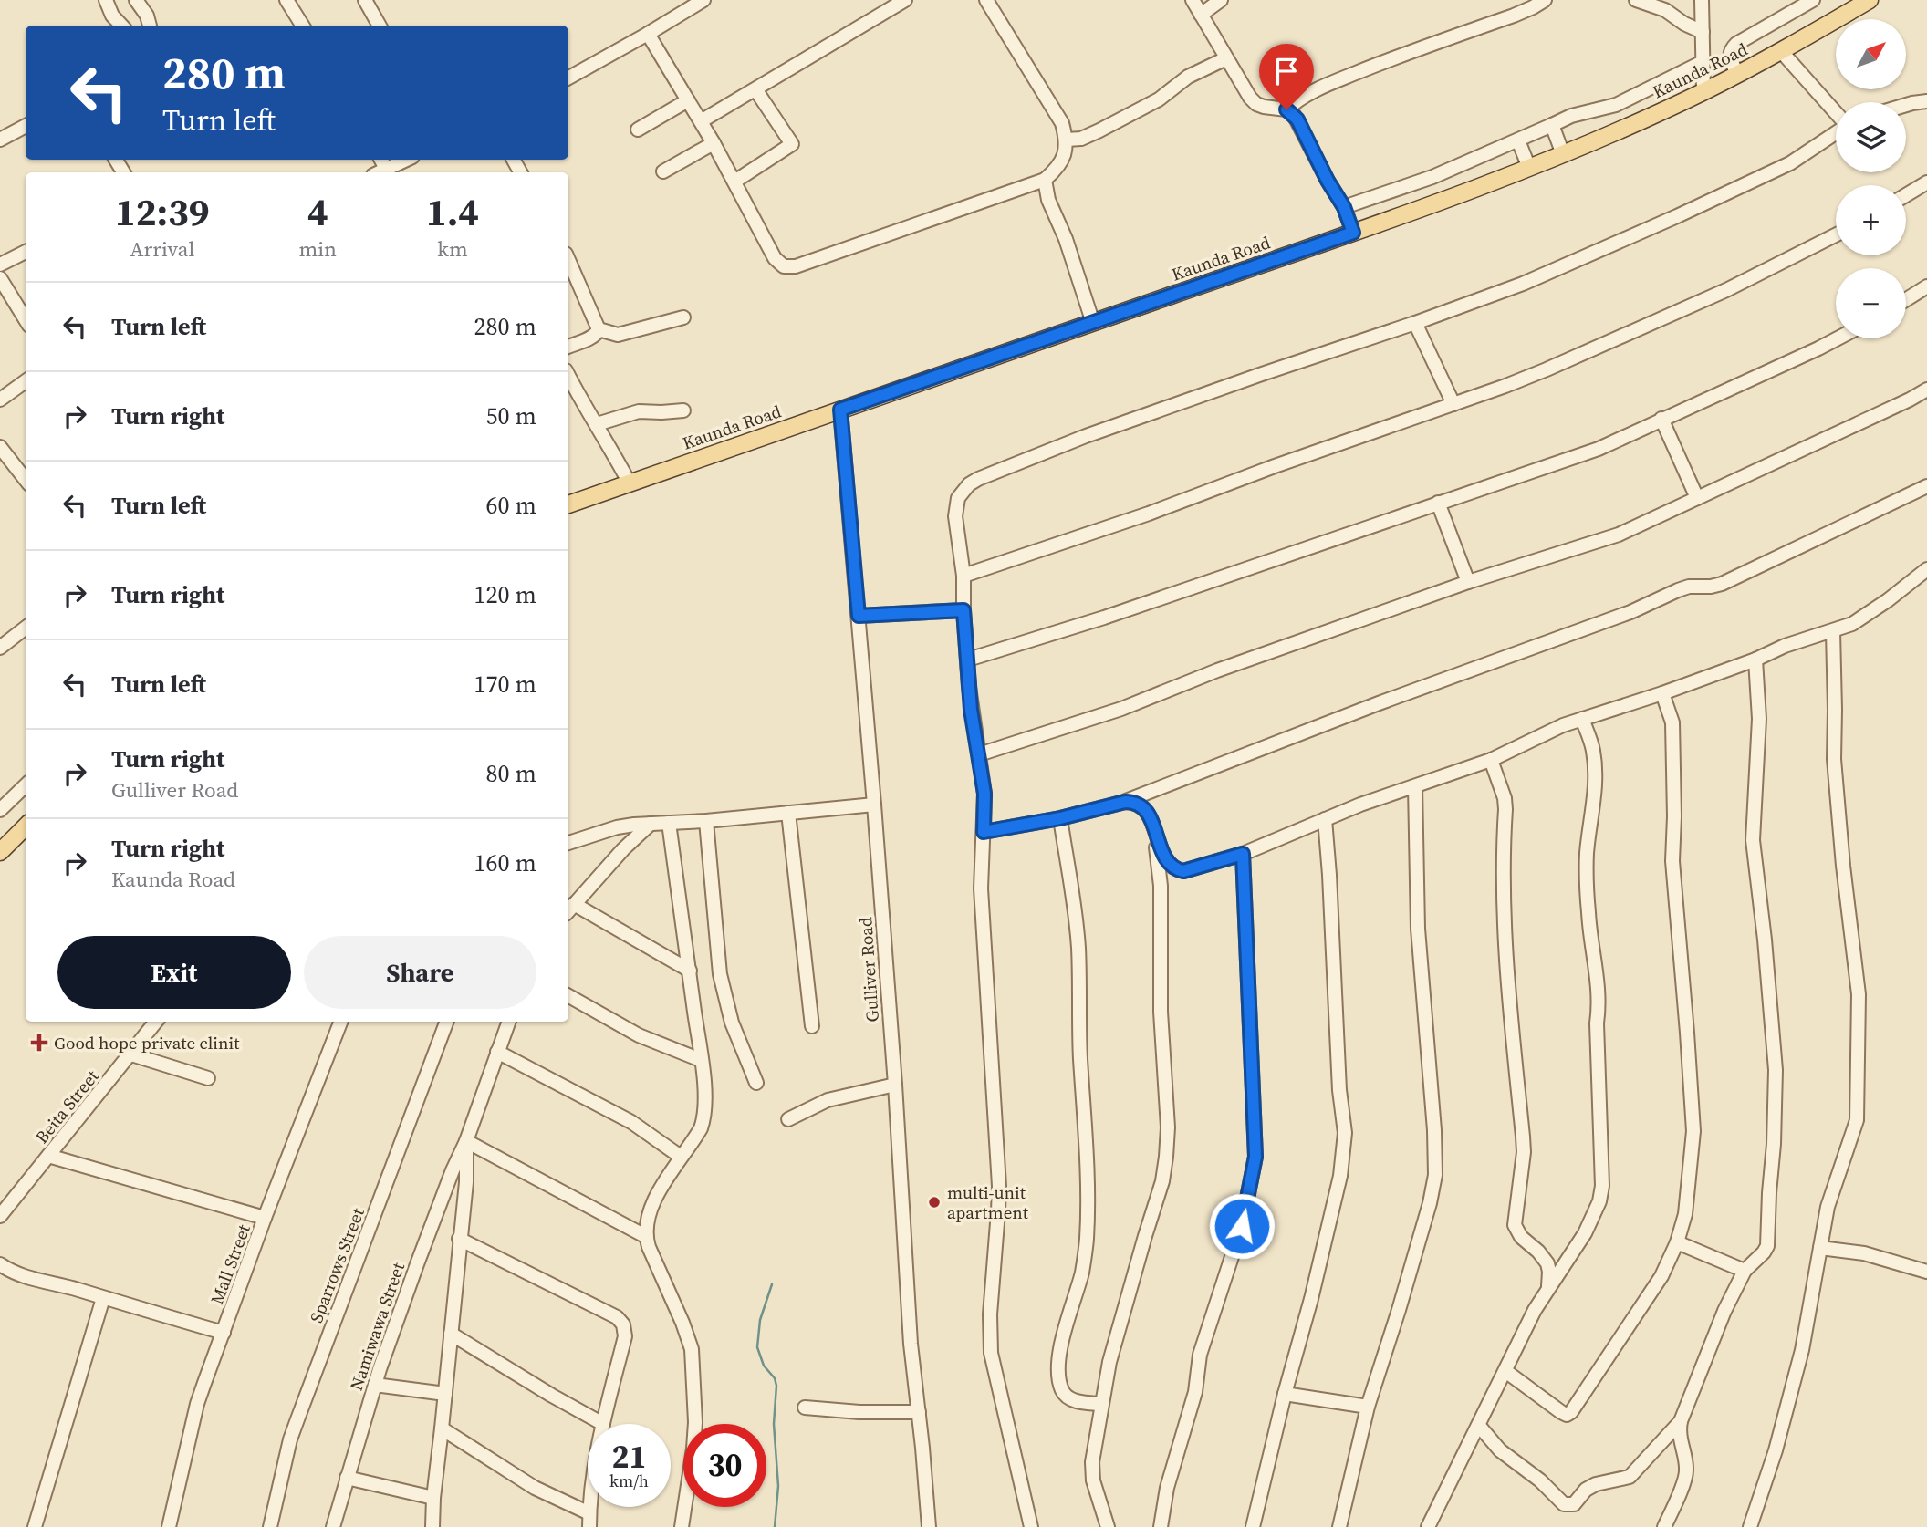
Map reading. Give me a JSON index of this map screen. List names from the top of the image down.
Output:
{
  "streets": {
    "main road": ["Kaunda Road"],
    "street": [
      "Gulliver Road",
      "Beita Street",
      "Mall Street",
      "Sparrows Street",
      "Namiwawa Street"
    ]
  },
  "crossings": [
    ["Kaunda Road", "Gulliver Road"]
  ],
  "places": {
    "health": ["Good hope private clinit"],
    "other": ["multi-unit apartment"]
  },
  "north": "top right",
  "page": {
    "map_buttons": ["+", "−"],
    "turn": ["280 m", "Turn left"],
    "eta": [
      "12:39",
      "Arrival",
      "4",
      "min",
      "1.4",
      "km"
    ],
    "list": [
      {
        "name": "Turn left",
        "value": "280 m"
      },
      {
        "name": "Turn right",
        "value": "50 m"
      },
      {
        "name": "Turn left",
        "value": "60 m"
      },
      {
        "name": "Turn right",
        "value": "120 m"
      },
      {
        "name": "Turn left",
        "value": "170 m"
      },
      {
        "name": "Turn right",
        "note": "Gulliver Road",
        "value": "80 m"
      },
      {
        "name": "Turn right",
        "note": "Kaunda Road",
        "value": "160 m"
      }
    ],
    "buttons": ["Exit", "Share"],
    "speed": "21 km/h",
    "limit": "30"
  }
}
